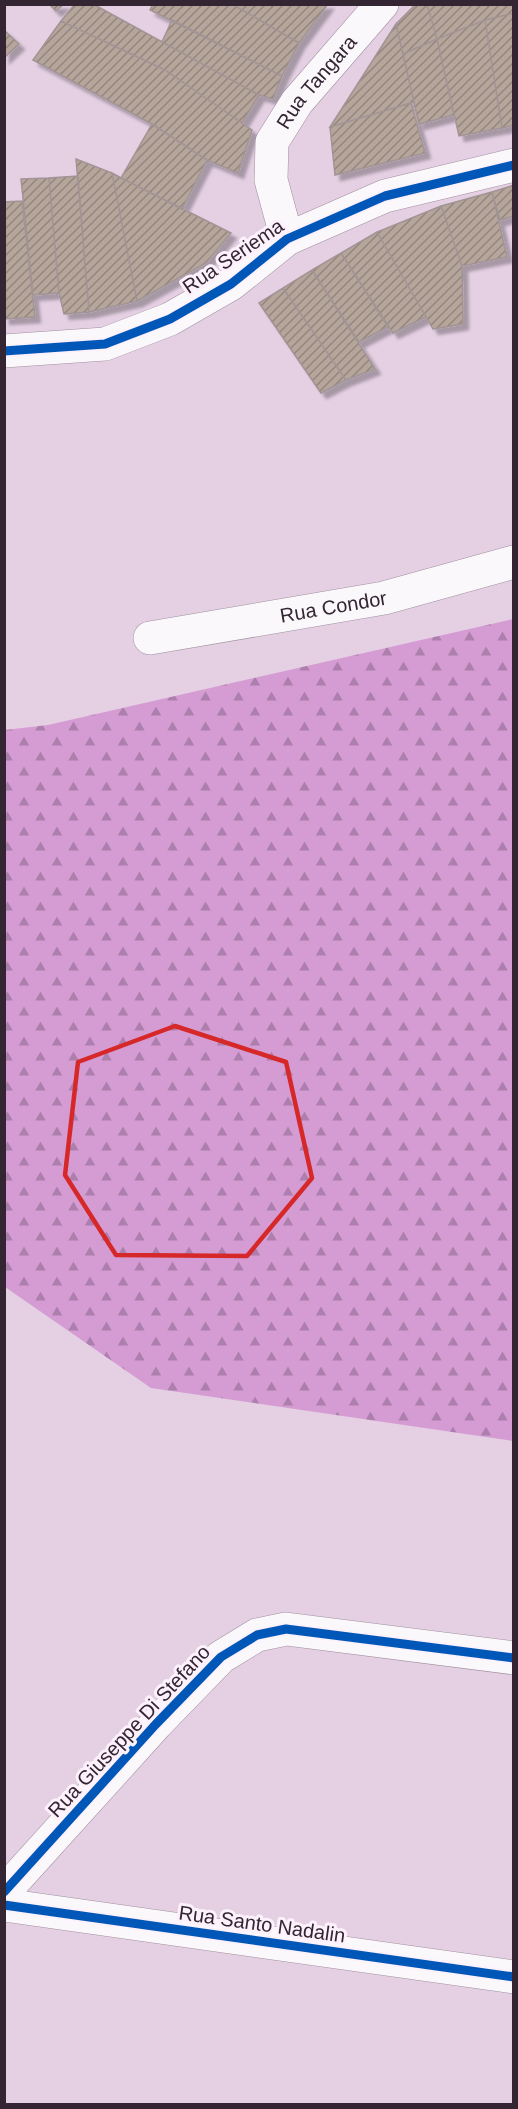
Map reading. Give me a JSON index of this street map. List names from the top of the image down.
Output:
{
  "streets": {
    "street": [
      "Rua Tangara",
      "Rua Seriema",
      "Rua Condor",
      "Rua Giuseppe Di Stefano",
      "Rua Santo Nadalin"
    ]
  },
  "crossings": [
    ["Rua Tangara", "Rua Seriema"]
  ]
}
